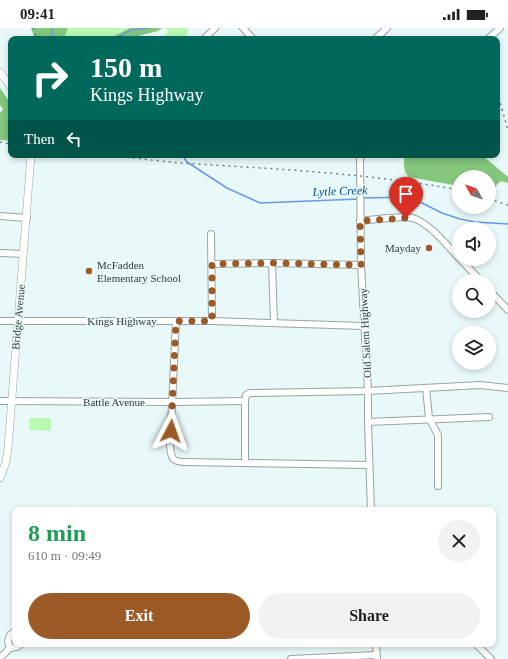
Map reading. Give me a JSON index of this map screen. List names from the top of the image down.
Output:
{
  "streets": {
    "street": [
      "Bridge Avenue",
      "Kings Highway",
      "Old Salem Highway",
      "Battle Avenue"
    ]
  },
  "crossings": [
    ["Bridge Avenue", "Kings Highway"],
    ["Bridge Avenue", "Battle Avenue"],
    ["Kings Highway", "Old Salem Highway"],
    ["Old Salem Highway", "Battle Avenue"]
  ],
  "water": ["Lytle Creek"],
  "places": ["Mayday", "McFadden Elementary School"],
  "north": "top left",
  "page": {
    "status": "09:41",
    "turn": ["150 m", "Kings Highway"],
    "then": "Then",
    "heading": ["8 min", "610 m · 09:49"],
    "buttons": ["Exit", "Share"]
  }
}
